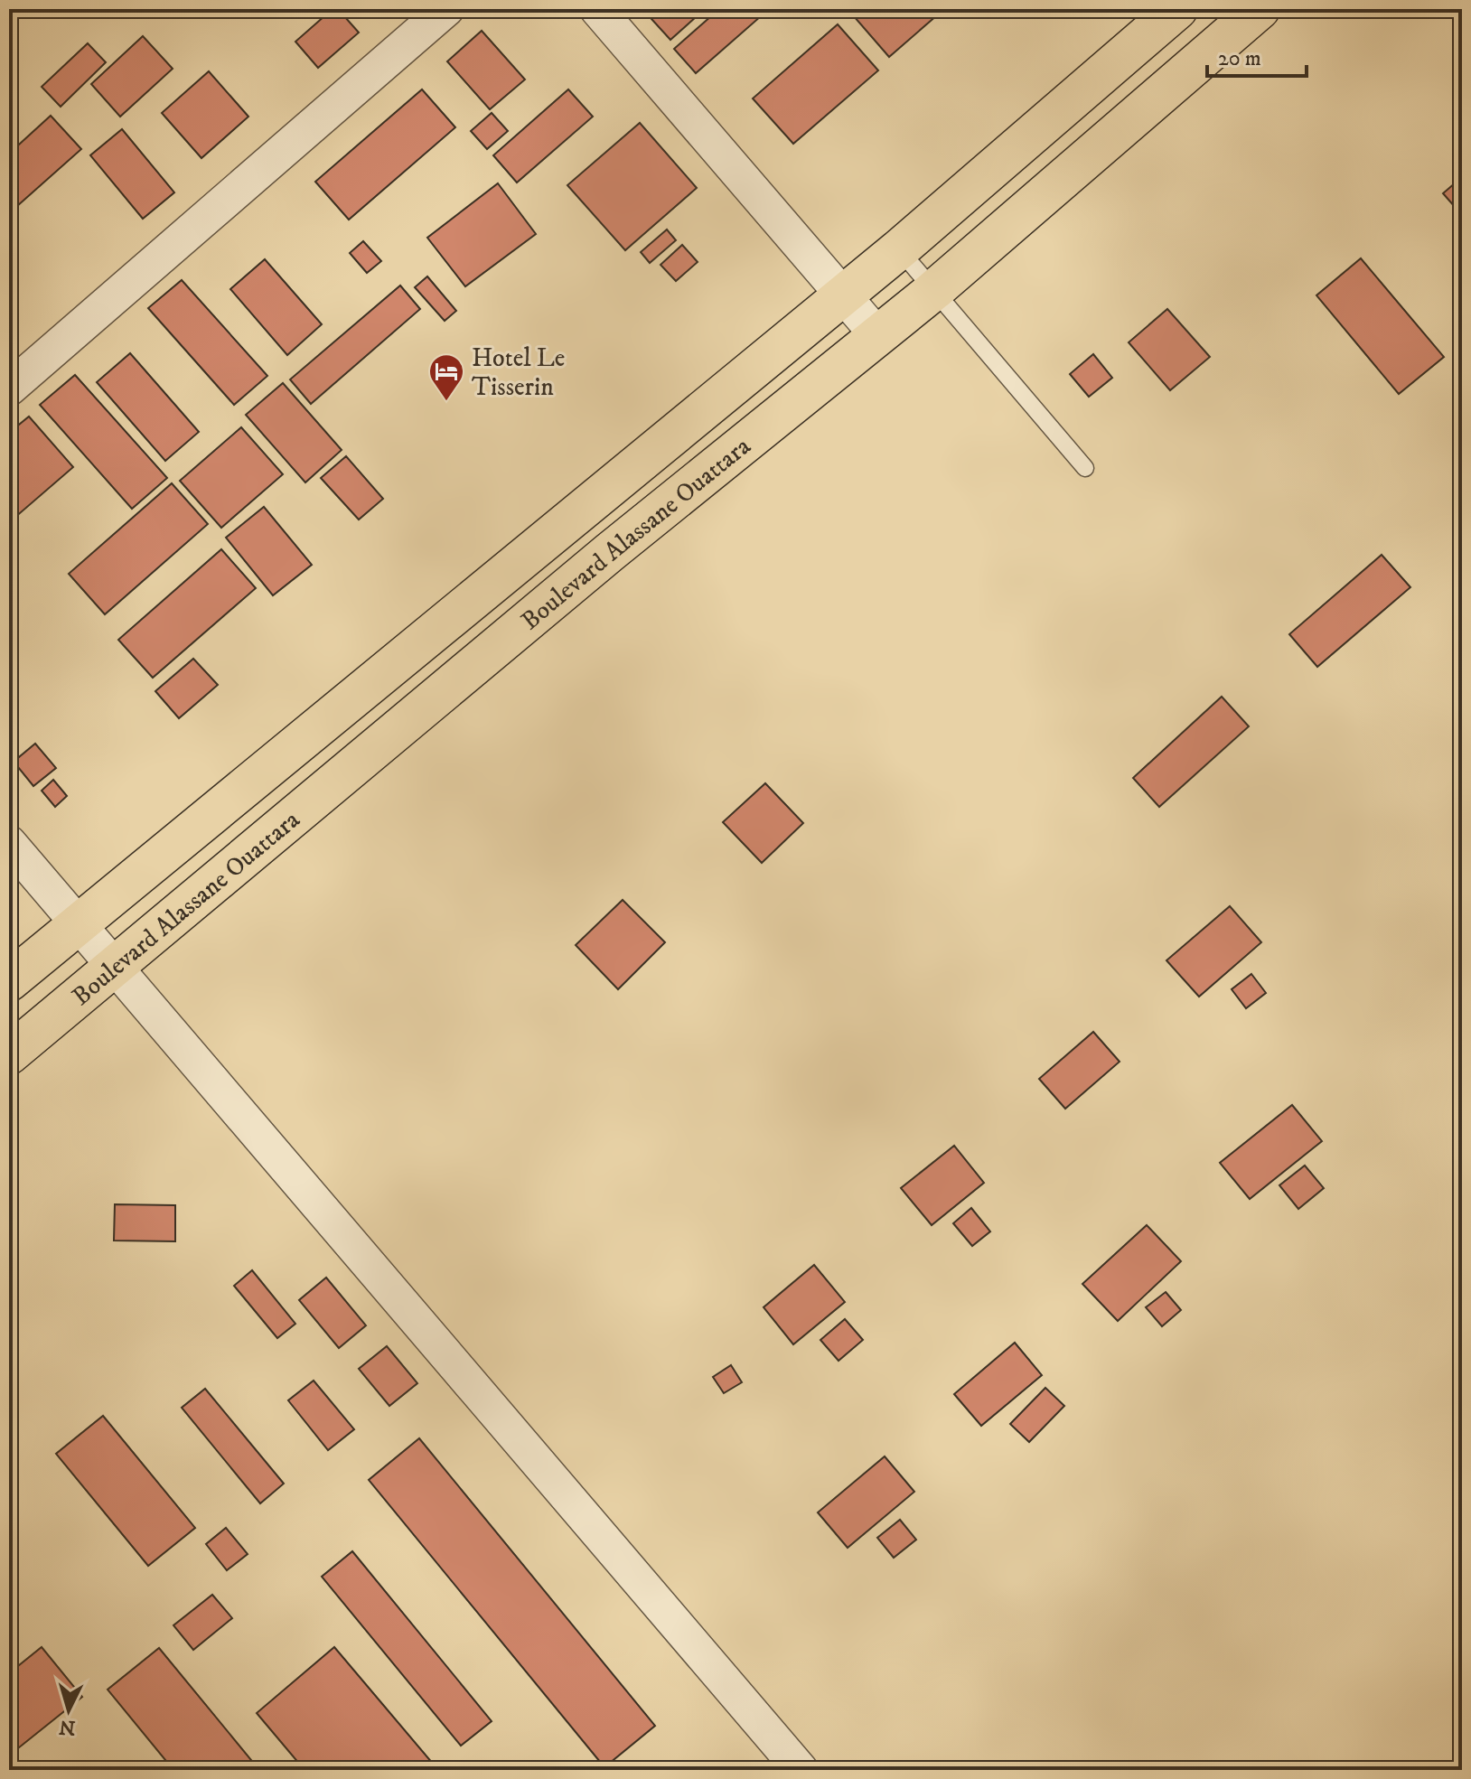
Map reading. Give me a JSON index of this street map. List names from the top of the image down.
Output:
{
  "streets": {
    "main road": ["Boulevard Alassane Ouattara"]
  },
  "places": {
    "hotel": ["Hotel Le Tisserin"]
  },
  "scale_bar": "20 m",
  "north": "bottom"
}
